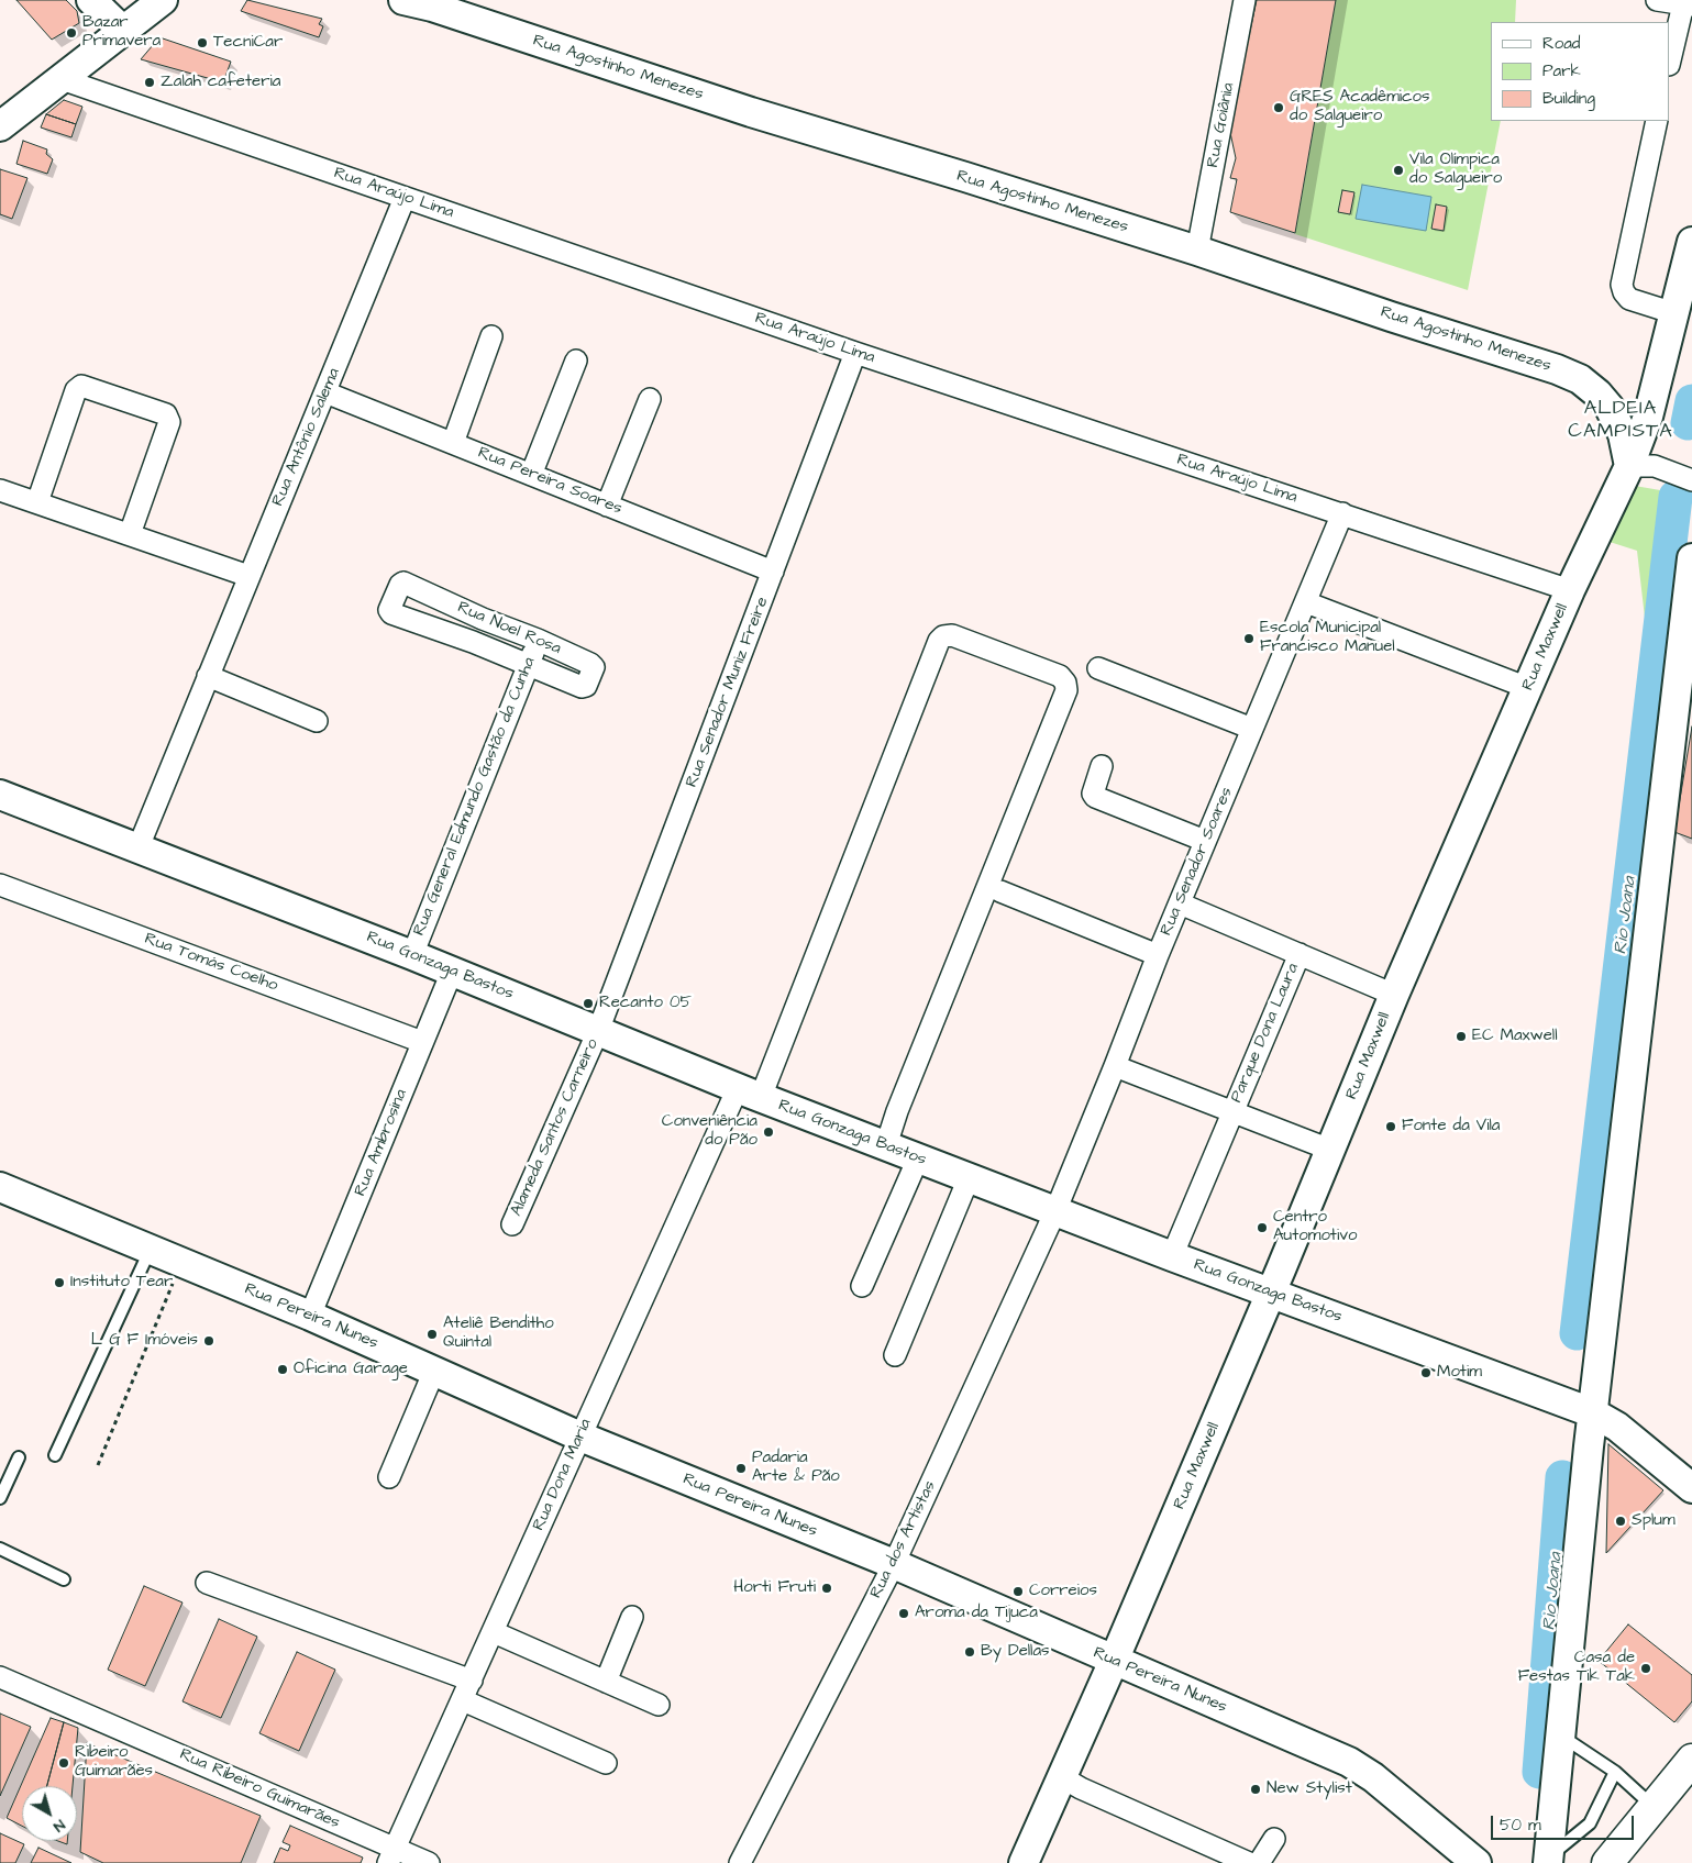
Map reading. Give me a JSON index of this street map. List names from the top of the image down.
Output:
{
  "streets": {
    "main road": [
      "Rua Agostinho Menezes",
      "Rua Maxwell",
      "Rua Gonzaga Bastos",
      "Rua Pereira Nunes"
    ],
    "street": [
      "Rua Goiânia",
      "Rua Araújo Lima",
      "Rua Antônio Salema",
      "Rua Pereira Soares",
      "Rua Noel Rosa",
      "Rua Senador Muniz Freire",
      "Rua General Edmundo Gastão da Cunha",
      "Rua Senador Soares",
      "Rua Tomás Coelho",
      "Parque Dona Laura",
      "Alameda Santos Carneiro",
      "Rua Ambrosina",
      "Rua Dona Maria",
      "Rua dos Artistas",
      "Rua Ribeiro Guimarães"
    ]
  },
  "crossings": [
    ["Rua Agostinho Menezes", "Rua Goiânia"],
    ["Rua Agostinho Menezes", "Rua Maxwell"],
    ["Rua Araújo Lima", "Rua Antônio Salema"],
    ["Rua Araújo Lima", "Rua Maxwell"],
    ["Rua Araújo Lima", "Rua Senador Muniz Freire"],
    ["Rua Araújo Lima", "Rua Senador Soares"],
    ["Rua Antônio Salema", "Rua Pereira Soares"],
    ["Rua Antônio Salema", "Rua Gonzaga Bastos"],
    ["Rua Pereira Soares", "Rua Senador Muniz Freire"],
    ["Rua Noel Rosa", "Rua General Edmundo Gastão da Cunha"],
    ["Rua Maxwell", "Rua Gonzaga Bastos"],
    ["Rua Maxwell", "Parque Dona Laura"],
    ["Rua Maxwell", "Rua Pereira Nunes"],
    ["Rua Senador Muniz Freire", "Rua Gonzaga Bastos"],
    ["Rua Senador Muniz Freire", "Alameda Santos Carneiro"],
    ["Rua General Edmundo Gastão da Cunha", "Rua Gonzaga Bastos"],
    ["Rua Senador Soares", "Rua Gonzaga Bastos"],
    ["Rua Senador Soares", "Parque Dona Laura"],
    ["Rua Senador Soares", "Rua dos Artistas"],
    ["Rua Tomás Coelho", "Rua Ambrosina"],
    ["Rua Gonzaga Bastos", "Parque Dona Laura"],
    ["Rua Gonzaga Bastos", "Alameda Santos Carneiro"],
    ["Rua Gonzaga Bastos", "Rua Ambrosina"],
    ["Rua Gonzaga Bastos", "Rua Dona Maria"],
    ["Rua Gonzaga Bastos", "Rua dos Artistas"],
    ["Rua Ambrosina", "Rua Pereira Nunes"],
    ["Rua Pereira Nunes", "Rua Dona Maria"],
    ["Rua Pereira Nunes", "Rua dos Artistas"],
    ["Rua Dona Maria", "Rua Ribeiro Guimarães"]
  ],
  "districts": ["ALDEIA CAMPISTA"],
  "water": ["Rio Joana"],
  "places": [
    "Bazar Primavera",
    "TecniCar",
    "Zalah cafeteria",
    "GRES Acadêmicos do Salgueiro",
    "Vila Olímpica do Salgueiro",
    "Escola Municipal Francisco Manuel",
    "Recanto 05",
    "EC Maxwell",
    "Fonte da Vila",
    "Conveniência do Pão",
    "Centro Automotivo",
    "Instituto Tear",
    "Ateliê Benditho Quintal",
    "L G F Imóveis",
    "Oficina Garage",
    "Motim",
    "Padaria Arte & Pão",
    "Splum",
    "Horti Fruti",
    "Correios",
    "Aroma da Tijuca",
    "By Dellas",
    "Casa de Festas Tik Tak",
    "Ribeiro Guimarães",
    "New Stylist"
  ],
  "legend": ["Road", "Park", "Building"],
  "scale_bar": "50 m",
  "north": "bottom right"
}
